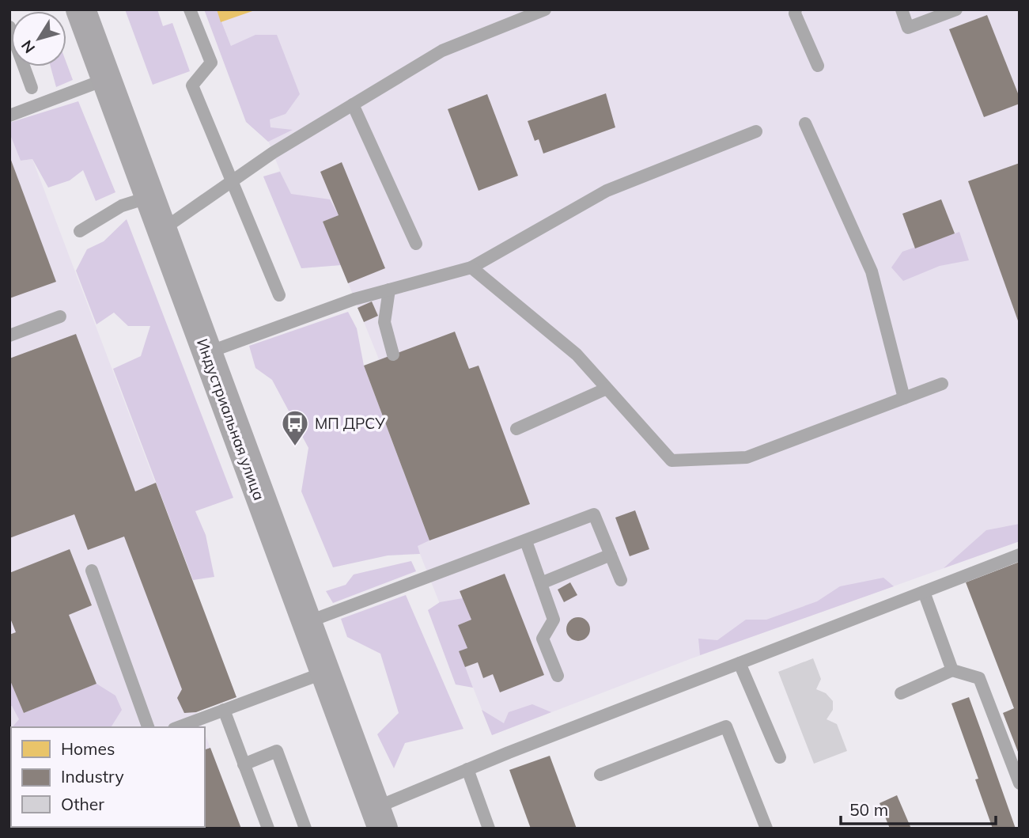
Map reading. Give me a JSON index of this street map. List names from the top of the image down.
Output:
{
  "streets": {
    "main road": ["Индустриальная улица"]
  },
  "places": {
    "bus stop": ["МП ДРСУ"]
  },
  "legend": ["Homes", "Industry", "Other"],
  "scale_bar": "50 m",
  "north": "bottom left"
}
